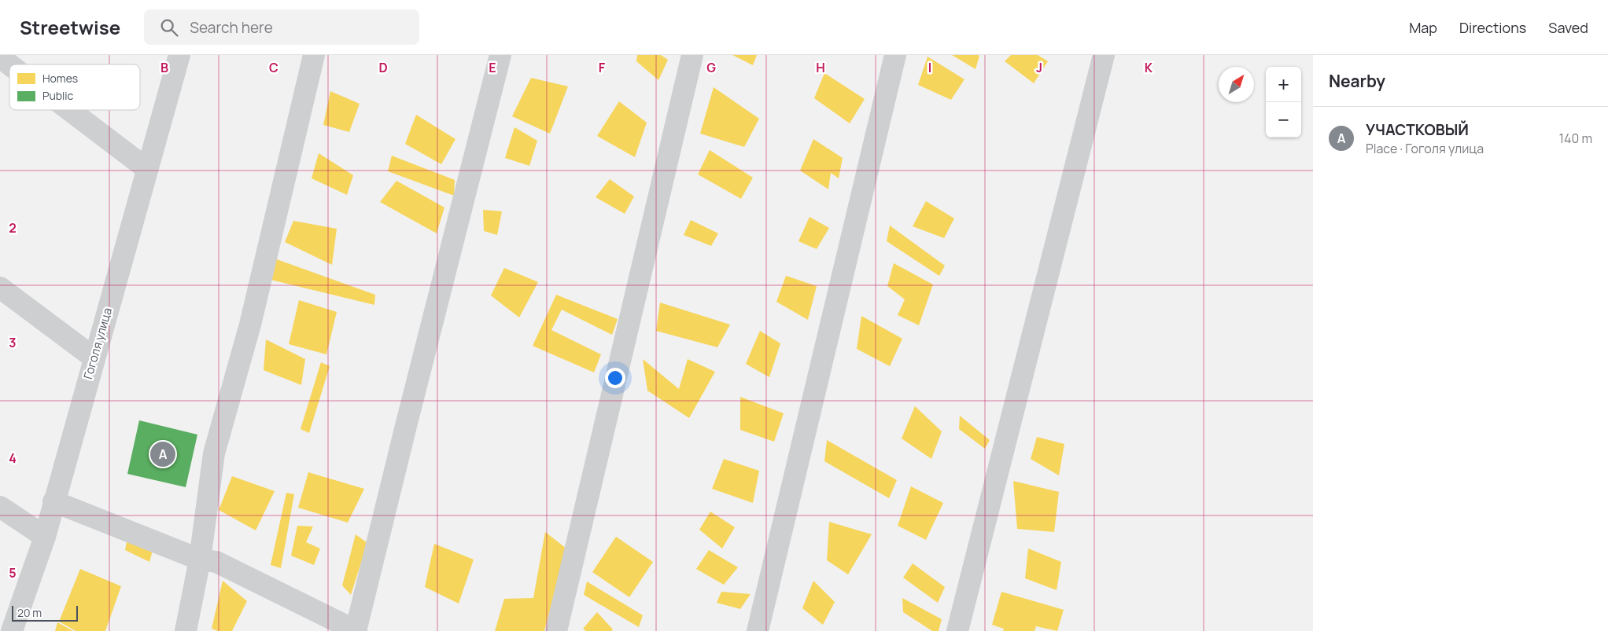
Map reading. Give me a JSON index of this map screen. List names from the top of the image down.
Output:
{
  "streets": {
    "street": ["Гоголя улица"]
  },
  "legend": ["Homes", "Public"],
  "scale_bar": "20 m",
  "north": "top right",
  "page": {
    "header": "Streetwise",
    "search": "Search here",
    "nav": ["Map", "Directions", "Saved"],
    "heading": "Nearby",
    "map_buttons": ["+", "−"],
    "list": [
      {
        "mark": "A",
        "name": "УЧАСТКОВЫЙ",
        "note": "Place · Гоголя улица",
        "value": "140 m"
      }
    ],
    "pins": "A",
    "scale": "20 m"
  },
  "grid": {
    "columns": [
      "B",
      "C",
      "D",
      "E",
      "F",
      "G",
      "H",
      "I",
      "J",
      "K"
    ],
    "rows": [
      "2",
      "3",
      "4",
      "5"
    ]
  }
}
